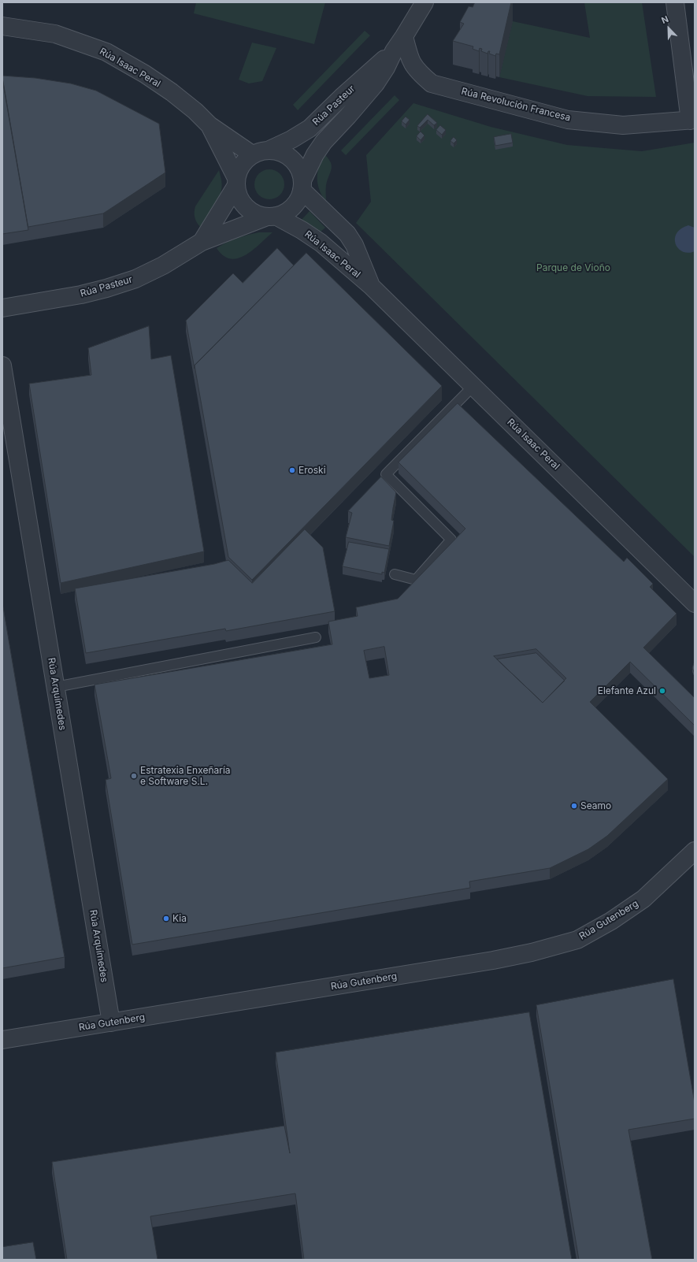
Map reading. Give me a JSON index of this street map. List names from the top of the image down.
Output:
{
  "streets": {
    "street": [
      "Rúa Isaac Peral",
      "Rúa Revolución Francesa",
      "Rúa Pasteur",
      "Rúa Arquímedes",
      "Rúa Gutenberg"
    ]
  },
  "crossings": [
    ["Rúa Isaac Peral", "Rúa Pasteur"],
    ["Rúa Revolución Francesa", "Rúa Pasteur"],
    ["Rúa Arquímedes", "Rúa Gutenberg"]
  ],
  "parks": ["Parque de Vioño"],
  "places": [
    "Eroski",
    "Elefante Azul",
    "Estratexia Enxeñaría e Software S.L.",
    "Seamo",
    "Kia"
  ],
  "north": "top left"
}
